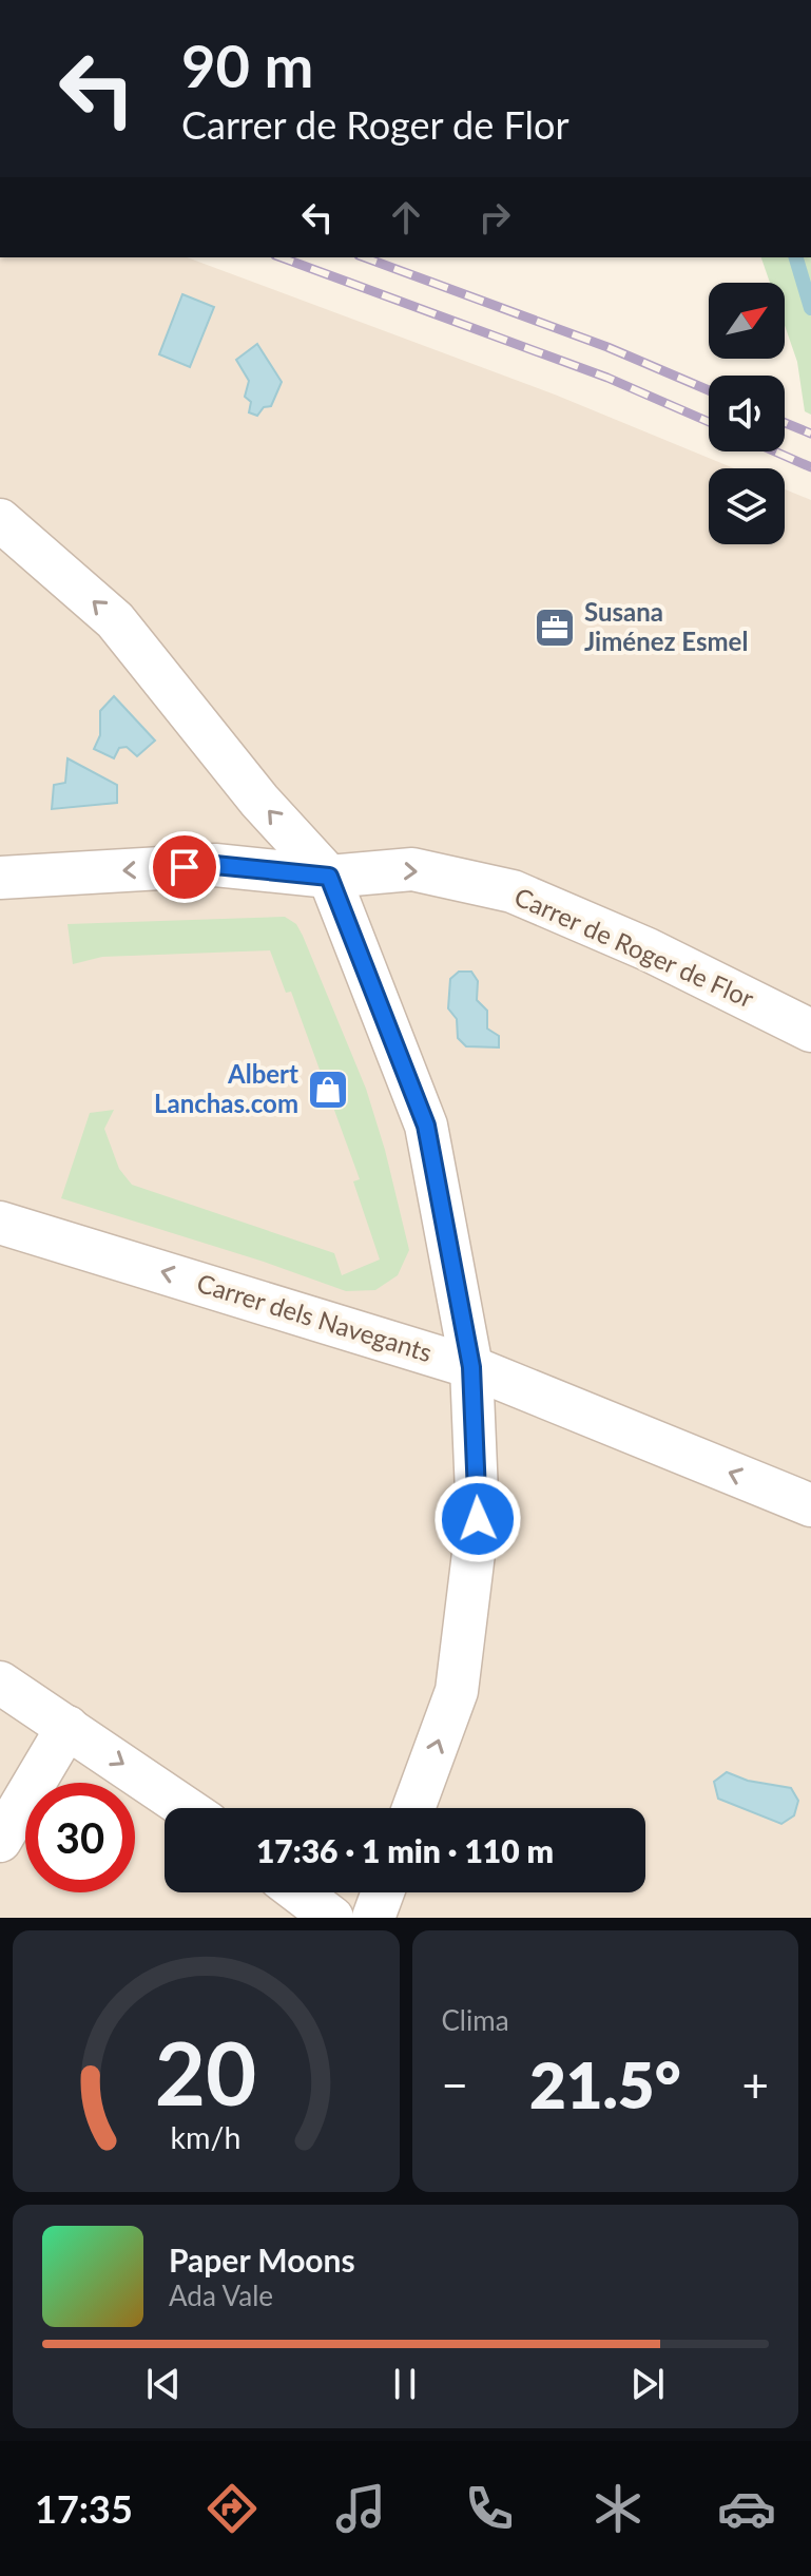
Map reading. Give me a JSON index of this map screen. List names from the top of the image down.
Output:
{
  "streets": {
    "street": ["Carrer de Roger de Flor", "Carrer dels Navegants"]
  },
  "one_way": ["Carrer dels Navegants"],
  "places": {
    "office": ["Susana Jiménez Esmel"],
    "shop": ["Albert Lanchas.com"]
  },
  "north": "top right",
  "page": {
    "turn": ["90 m", "Carrer de Roger de Flor"],
    "limit": "30",
    "trip": "17:36 · 1 min · 110 m",
    "tile": "Clima",
    "heat": ["−", "21.5°", "+"],
    "song": ["Paper Moons", "Ada Vale"],
    "tabs": "17:35",
    "gauge": ["20", "km/h"]
  }
}
